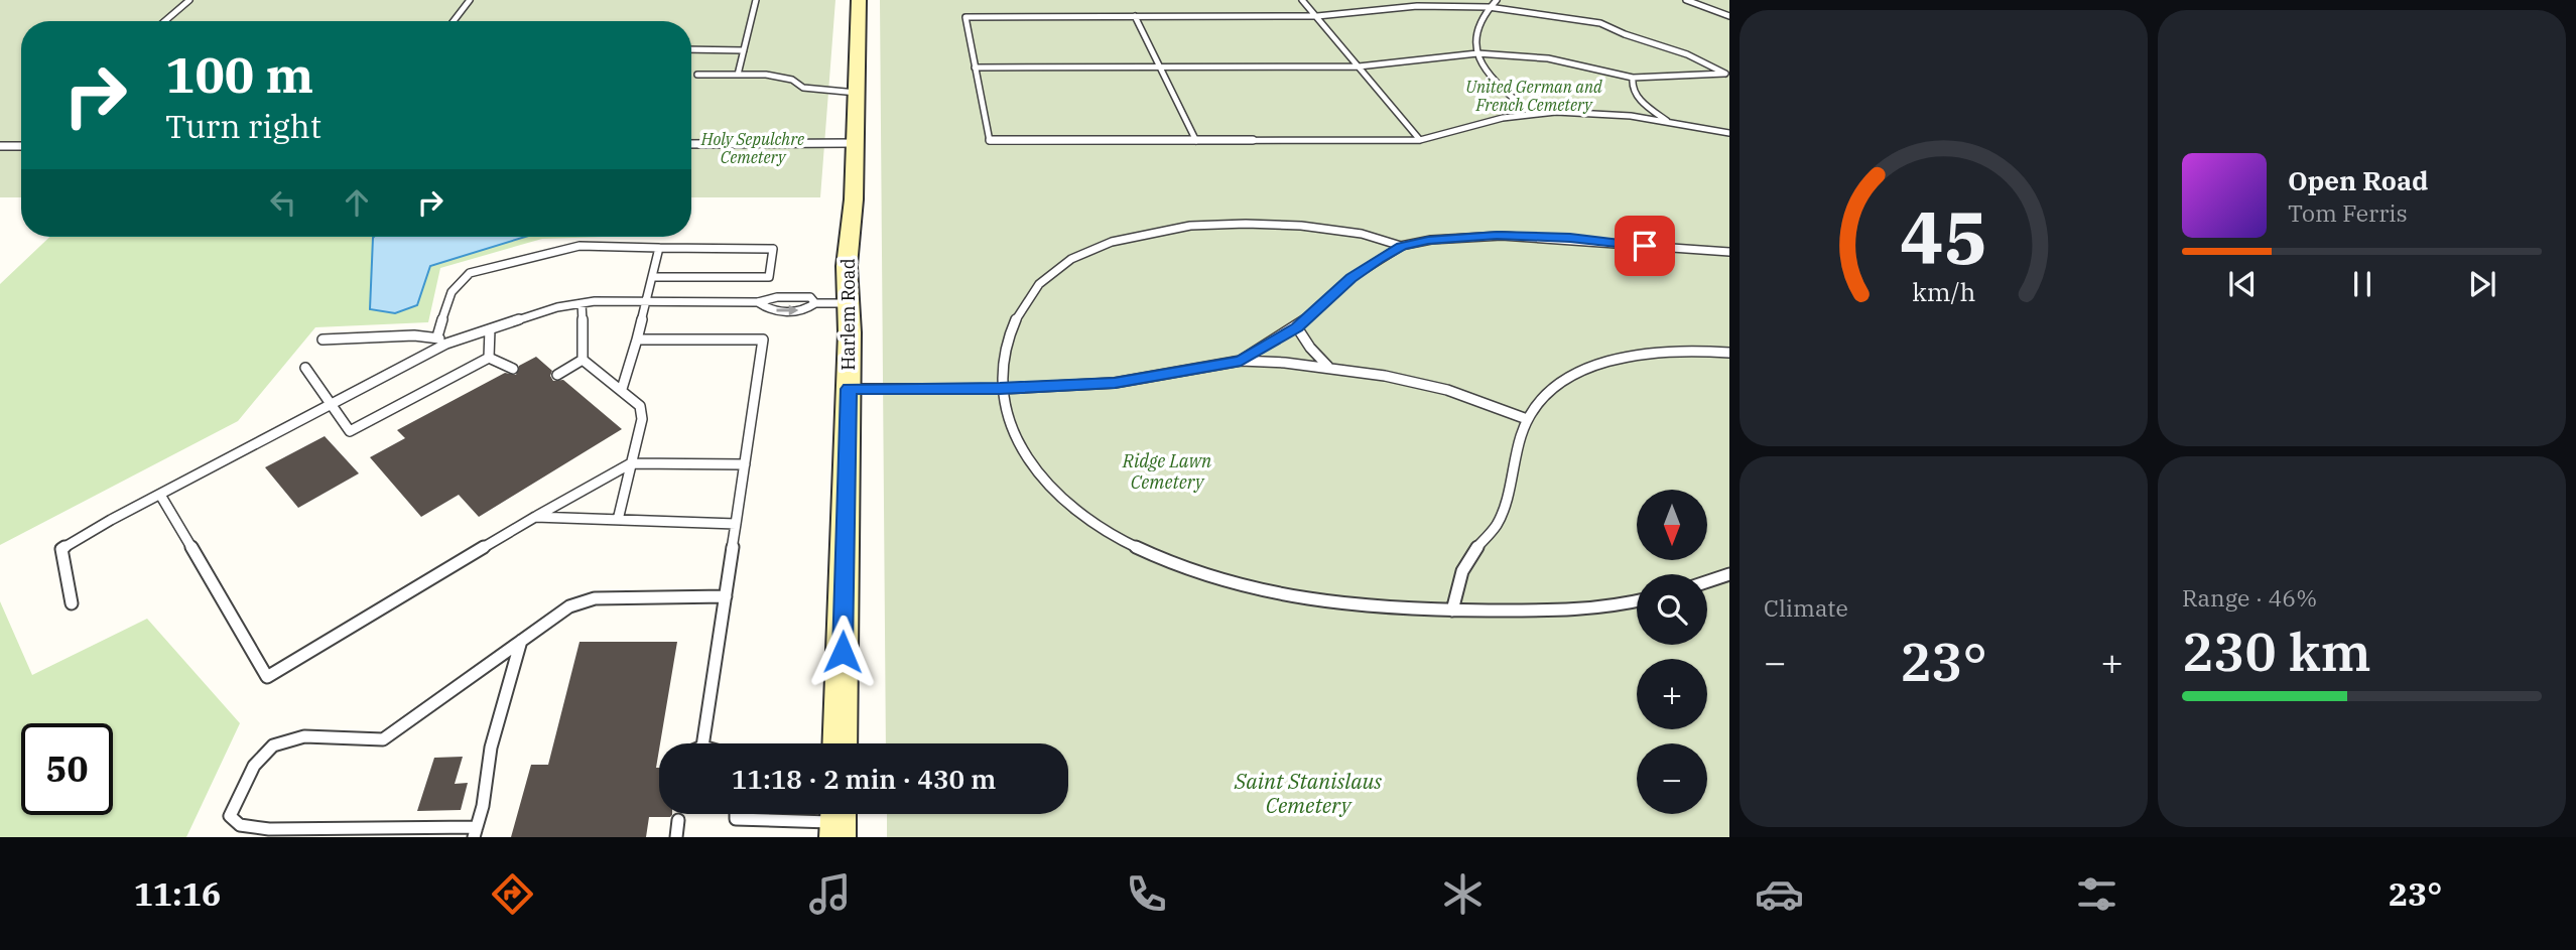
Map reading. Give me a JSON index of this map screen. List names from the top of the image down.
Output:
{
  "streets": {
    "main road": ["Harlem Road"]
  },
  "parks": [
    "United German and French Cemetery",
    "Holy Sepulchre Cemetery",
    "Ridge Lawn Cemetery",
    "Saint Stanislaus Cemetery"
  ],
  "north": "bottom",
  "page": {
    "turn": ["100 m", "Turn right"],
    "song": ["Open Road", "Tom Ferris"],
    "tile": [
      "Climate",
      ["Range · 46%", "230 km"]
    ],
    "map_buttons": ["+", "−"],
    "heat": ["−", "23°", "+"],
    "limit": "50",
    "trip": "11:18 · 2 min · 430 m",
    "tabs": ["11:16", "23°"],
    "gauge": ["45", "km/h"]
  }
}
